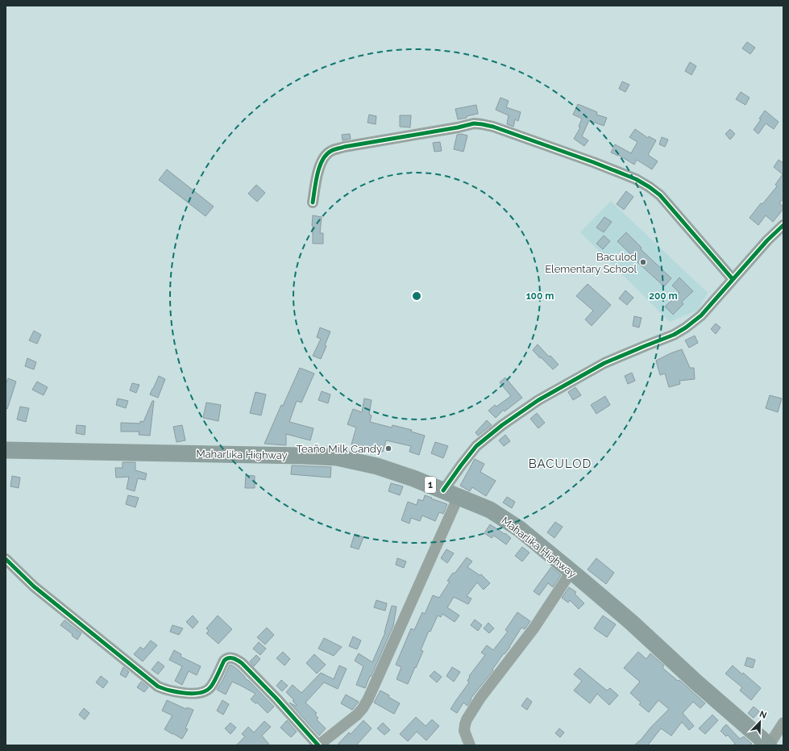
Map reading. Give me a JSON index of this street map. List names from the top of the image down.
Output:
{
  "streets": {
    "highway": ["Maharlika Highway", "1"]
  },
  "districts": ["BACULOD"],
  "places": ["Baculod Elementary School", "Teaño Milk Candy"],
  "north": "top right",
  "rings": ["100 m", "200 m"]
}
